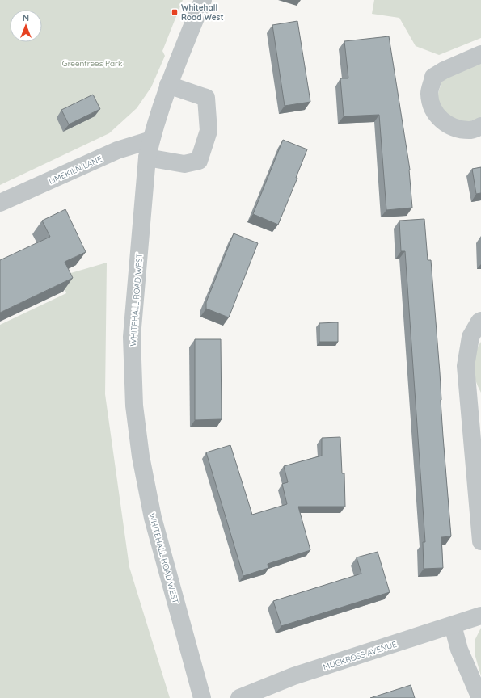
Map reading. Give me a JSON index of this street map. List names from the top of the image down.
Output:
{
  "streets": {
    "street": ["LIMEKILN LANE", "WHITEHALL ROAD WEST", "MUCKROSS AVENUE"]
  },
  "crossings": [
    ["LIMEKILN LANE", "WHITEHALL ROAD WEST"]
  ],
  "parks": ["Greentrees Park"],
  "places": {
    "transit": ["Whitehall Road West"]
  },
  "north": "top"
}
